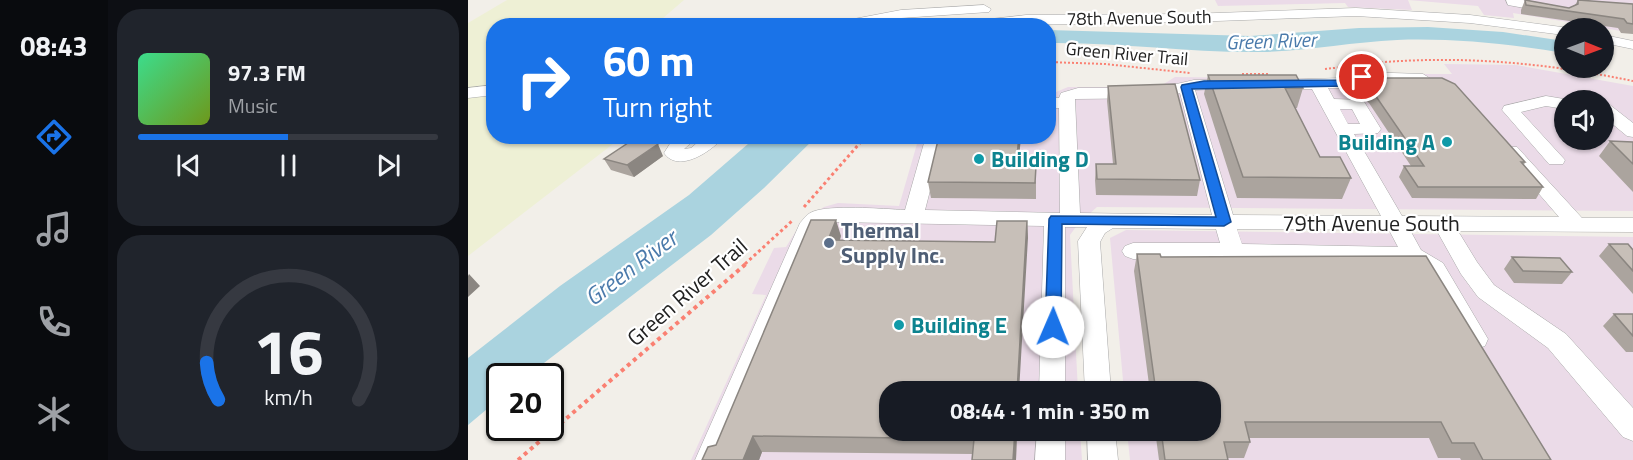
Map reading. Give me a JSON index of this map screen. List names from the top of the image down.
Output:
{
  "streets": {
    "street": ["78th Avenue South", "79th Avenue South"],
    "path": ["Green River Trail"]
  },
  "water": ["Green River"],
  "places": [
    "Building A",
    "Building D",
    "Thermal Supply Inc.",
    "Building E"
  ],
  "north": "right",
  "page": {
    "tabs": "08:43",
    "turn": ["60 m", "Turn right"],
    "song": ["97.3 FM", "Music"],
    "limit": "20",
    "trip": "08:44 · 1 min · 350 m",
    "gauge": ["16", "km/h"]
  }
}
